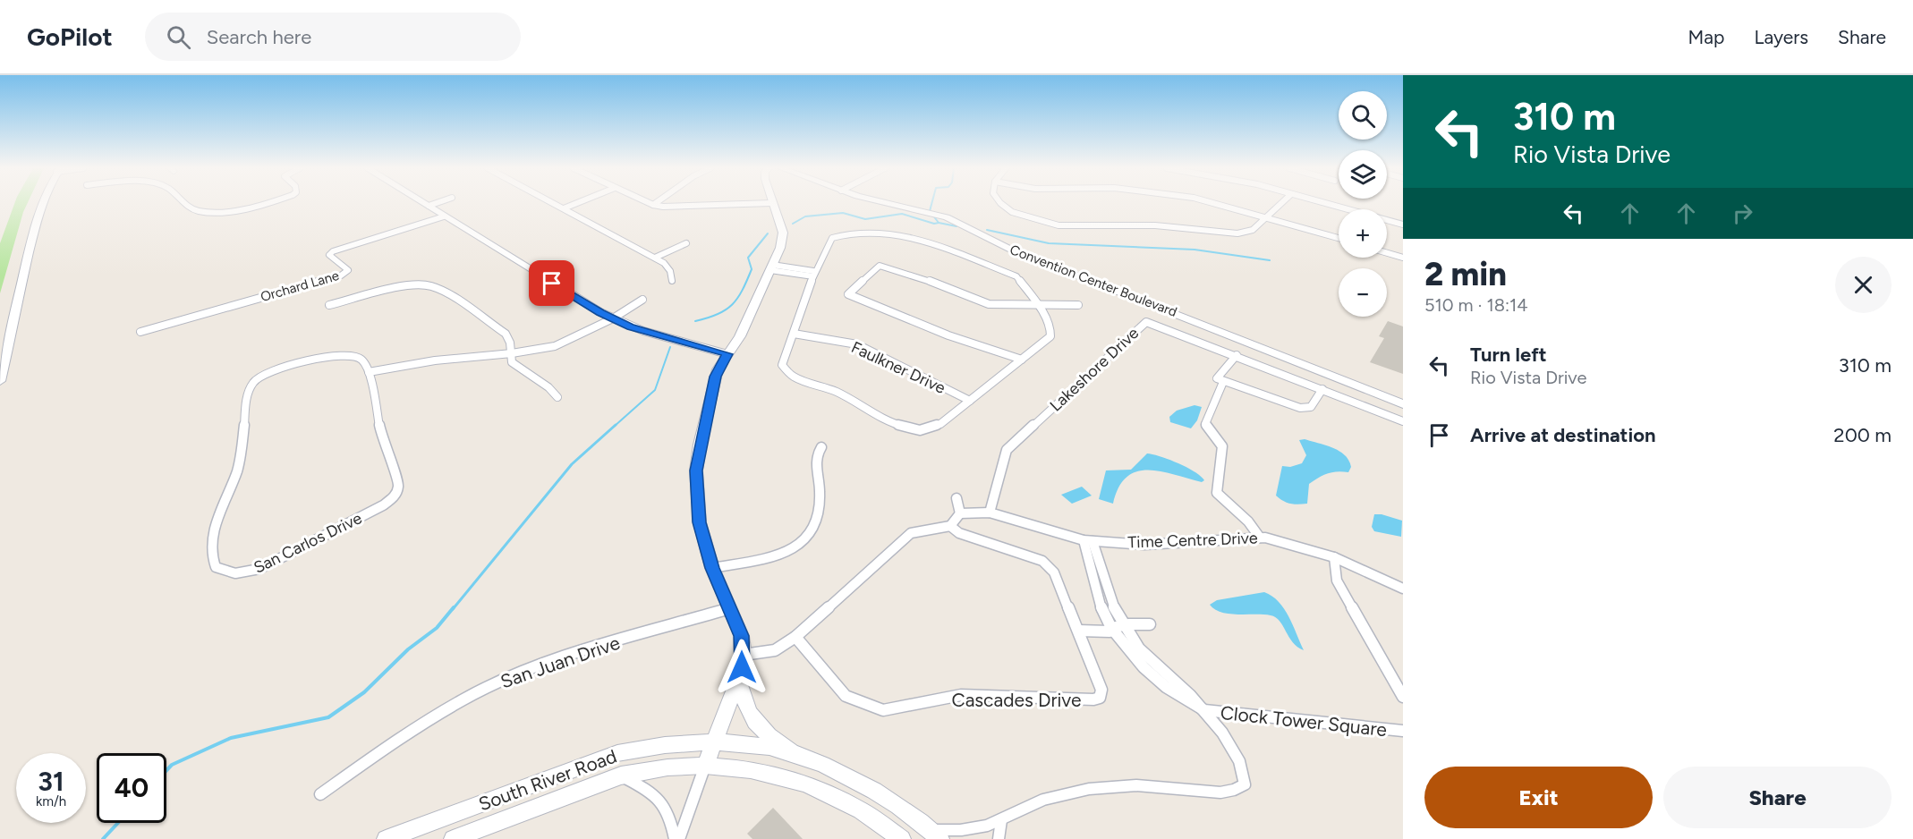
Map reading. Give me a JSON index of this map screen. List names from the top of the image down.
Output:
{
  "streets": {
    "street": [
      "Convention Center Boulevard",
      "Orchard Lane",
      "Faulkner Drive",
      "Lakeshore Drive",
      "Time Centre Drive",
      "San Carlos Drive",
      "San Juan Drive",
      "Cascades Drive",
      "Clock Tower Square",
      "South River Road"
    ]
  },
  "crossings": [
    ["Lakeshore Drive", "Time Centre Drive"],
    ["Time Centre Drive", "Clock Tower Square"]
  ],
  "page": {
    "header": "GoPilot",
    "search": "Search here",
    "nav": ["Map", "Layers", "Share"],
    "turn": ["310 m", "Rio Vista Drive"],
    "map_buttons": ["+", "−"],
    "heading": ["2 min", "510 m · 18:14"],
    "list": [
      {
        "name": "Turn left",
        "note": "Rio Vista Drive",
        "value": "310 m"
      },
      {
        "name": "Arrive at destination",
        "value": "200 m"
      }
    ],
    "speed": "31 km/h",
    "limit": "40",
    "buttons": ["Exit", "Share"]
  }
}
